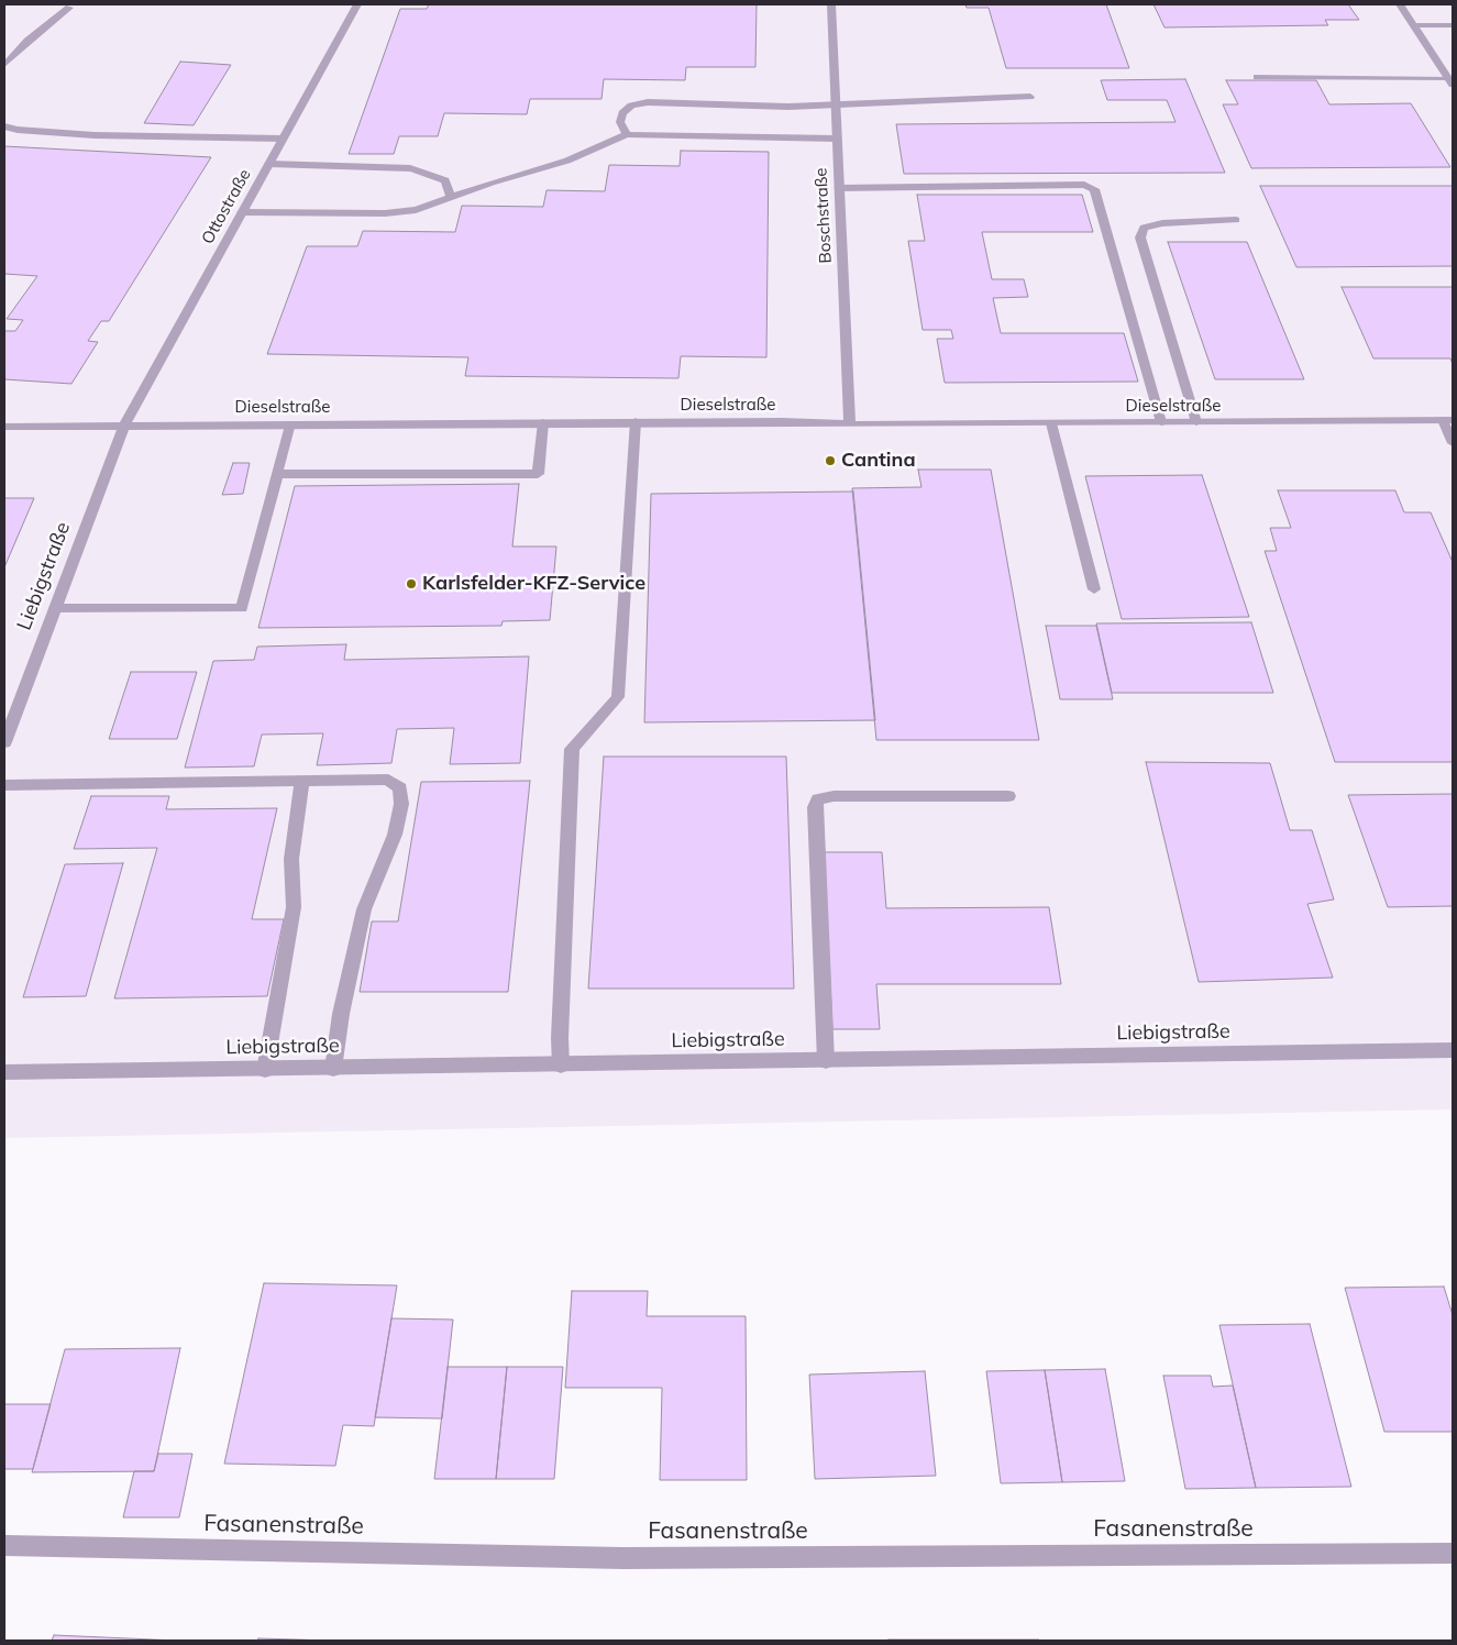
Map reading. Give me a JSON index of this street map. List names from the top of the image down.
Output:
{
  "streets": {
    "street": [
      "Ottostraße",
      "Boschstraße",
      "Dieselstraße",
      "Liebigstraße",
      "Fasanenstraße"
    ]
  },
  "crossings": [
    ["Ottostraße", "Dieselstraße"],
    ["Ottostraße", "Liebigstraße"],
    ["Boschstraße", "Dieselstraße"],
    ["Dieselstraße", "Liebigstraße"]
  ],
  "places": ["Cantina", "Karlsfelder-KFZ-Service"]
}
